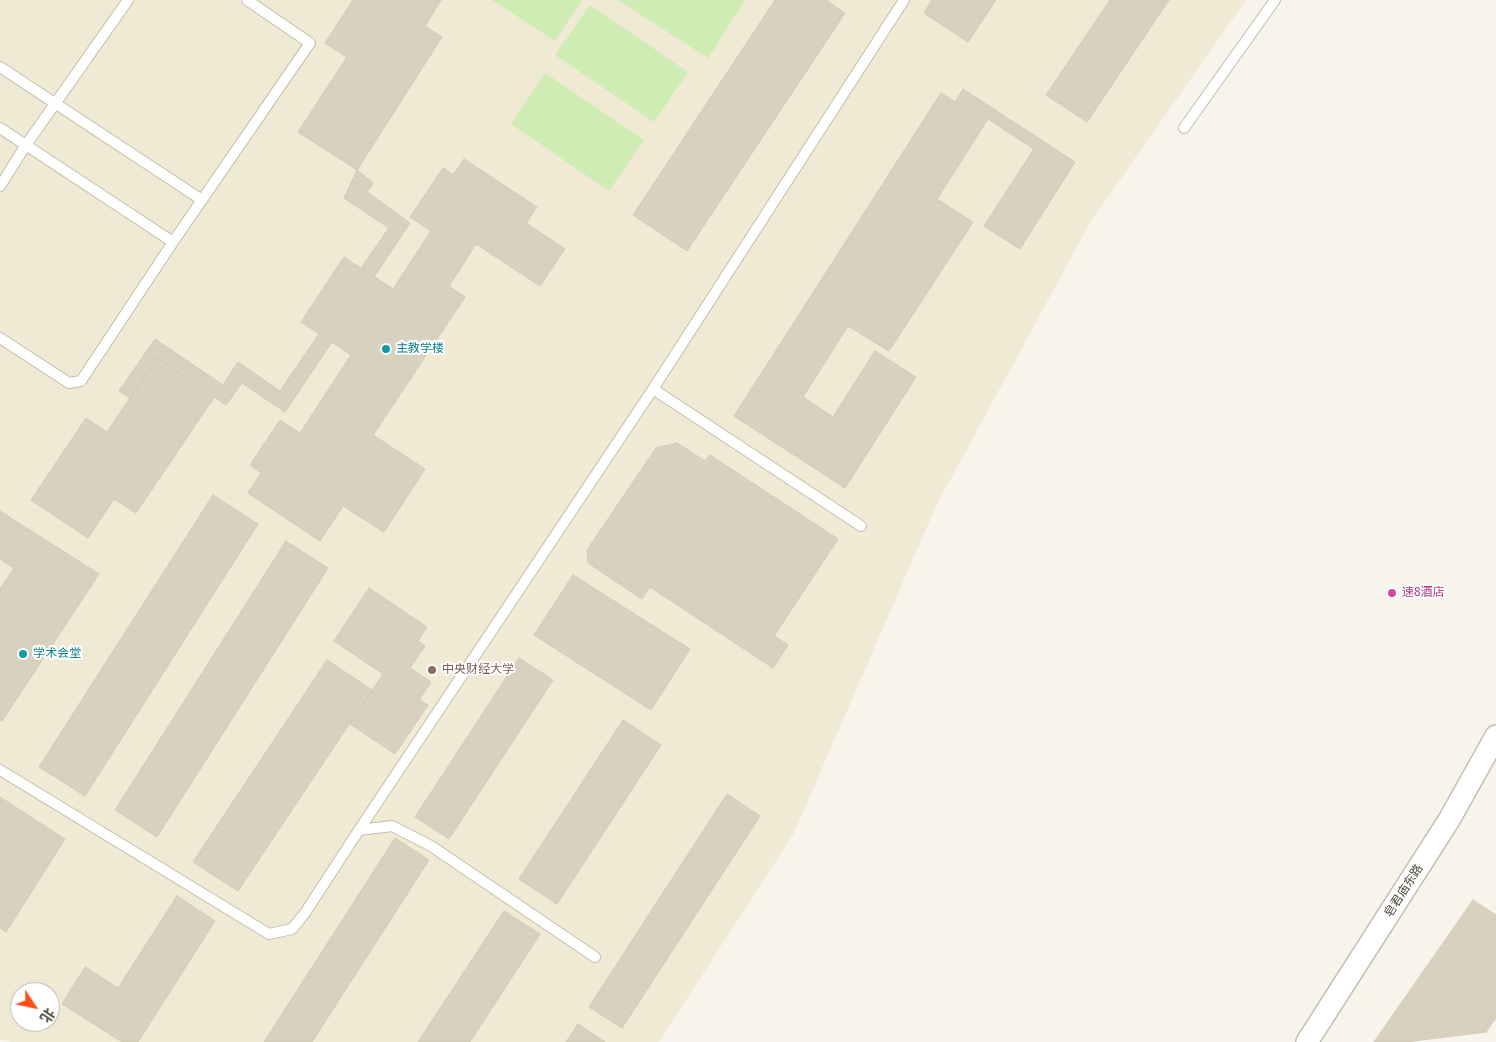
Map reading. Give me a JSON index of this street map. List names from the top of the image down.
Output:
{
  "streets": {
    "street": ["皂君庙东路"]
  },
  "places": [
    "主教学楼",
    "速8酒店",
    "学术会堂",
    "中央财经大学"
  ],
  "north": "bottom right"
}
